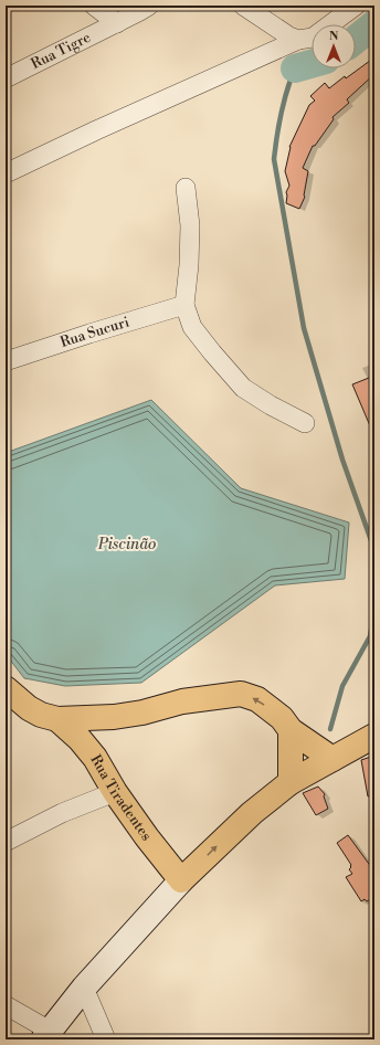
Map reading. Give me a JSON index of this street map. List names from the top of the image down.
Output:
{
  "streets": {
    "main road": ["Rua Tiradentes"],
    "street": ["Rua Tigre", "Rua Sucuri"]
  },
  "water": ["Piscinão"],
  "north": "top"
}
